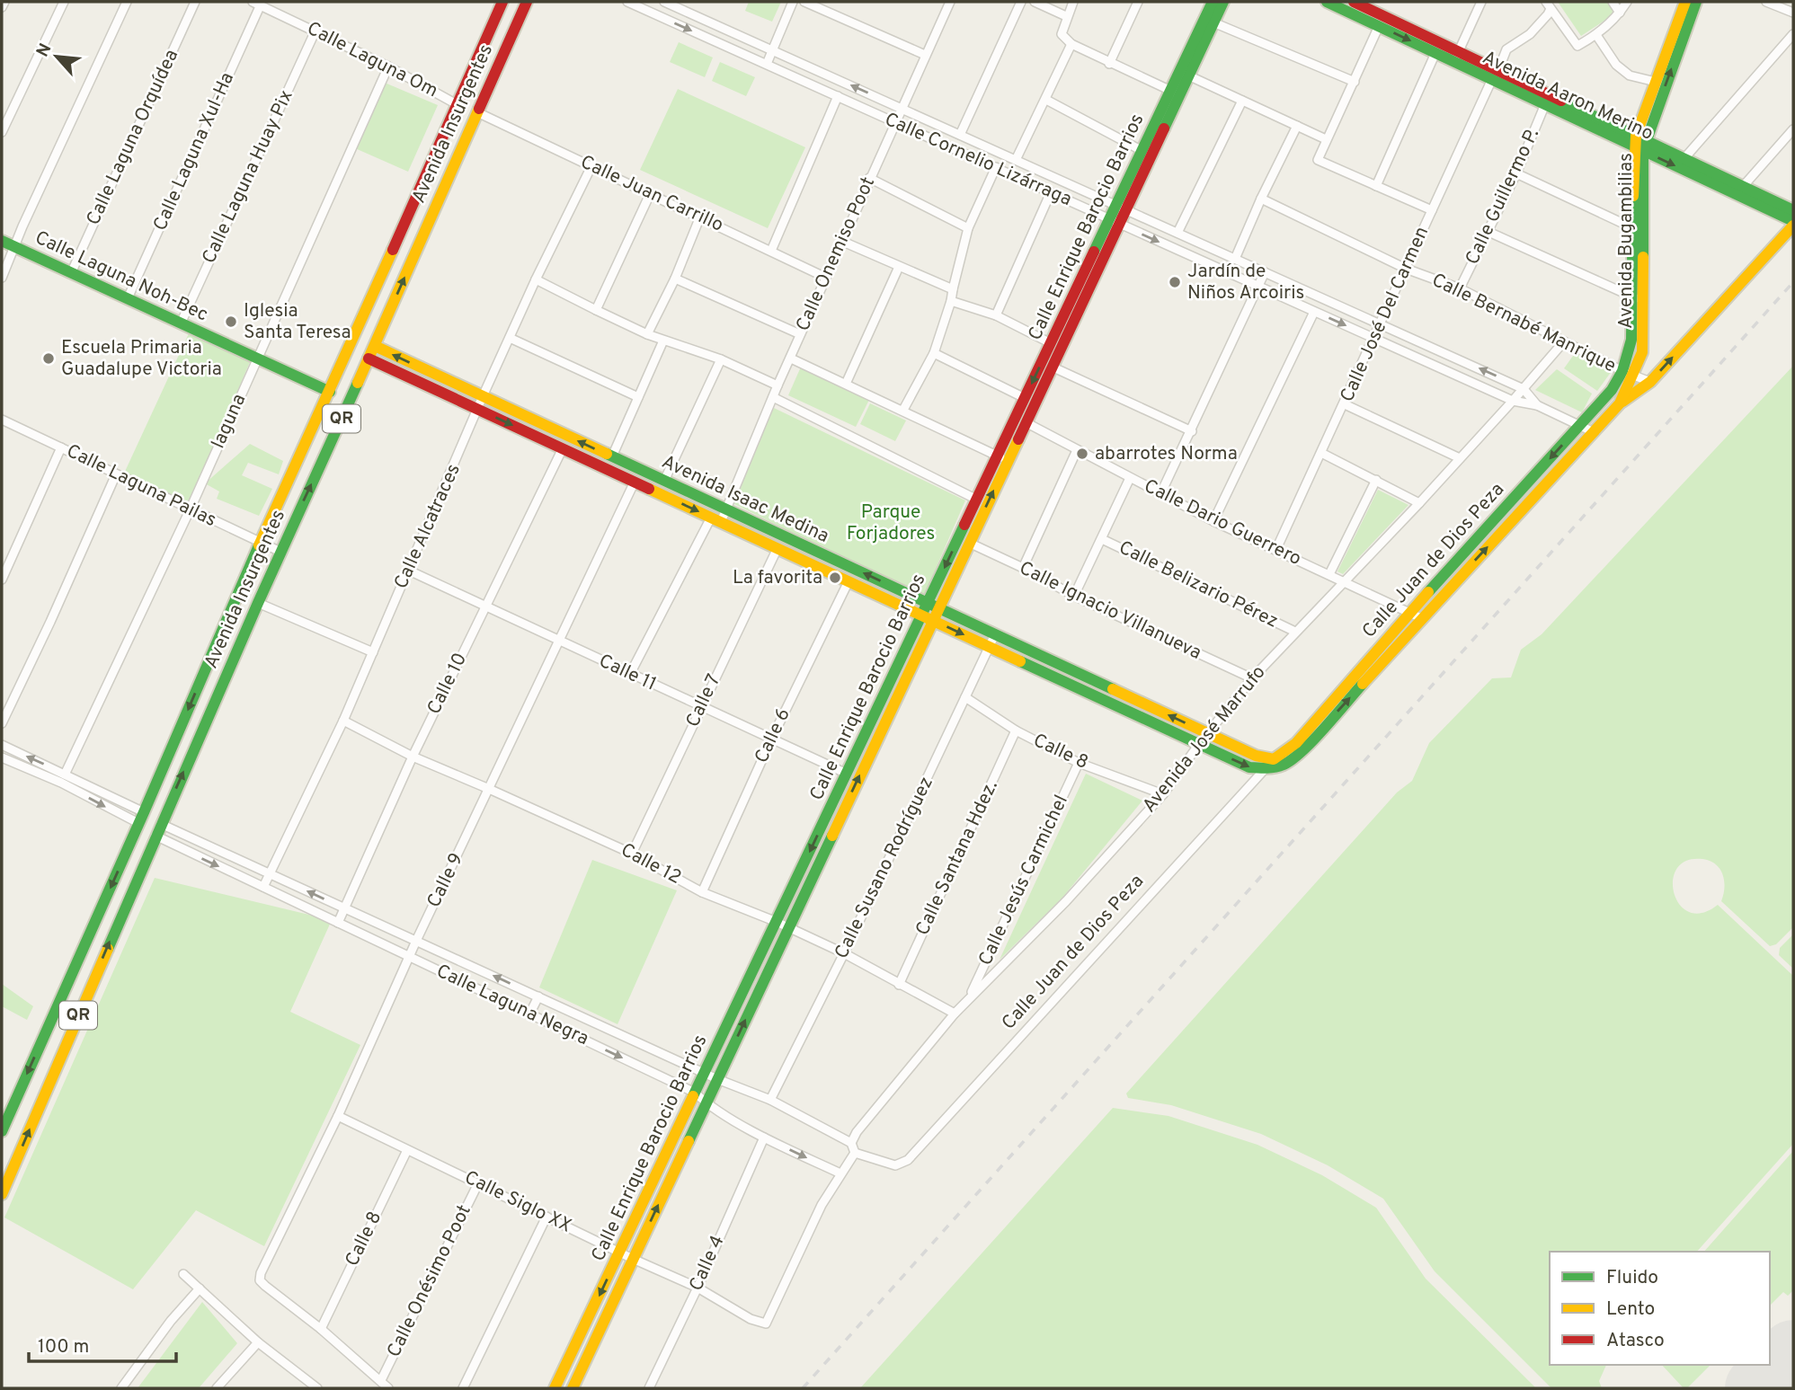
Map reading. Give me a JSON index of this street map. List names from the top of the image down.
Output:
{
  "streets": {
    "main road": [
      "Avenida Aaron Merino",
      "Avenida Insurgentes",
      "Calle Enrique Barocio Barrios",
      "Avenida Bugambilias",
      "Calle Laguna Noh-Bec",
      "QR",
      "Avenida Isaac Medina",
      "Calle Juan de Dios Peza"
    ],
    "street": [
      "Calle Laguna Om",
      "Calle Laguna Orquídea",
      "Calle Laguna Xul-Ha",
      "Calle Cornelio Lizárraga",
      "Calle Laguna Huay Pix",
      "Calle Juan Carrillo",
      "Calle Guillermo P.",
      "Calle Onemiso Poot",
      "Calle José Del Carmen",
      "Calle Bernabé Manrique",
      "laguna",
      "Calle Laguna Pailas",
      "Calle Dario Guerrero",
      "Calle Alcatraces",
      "Calle Belizario Pérez",
      "Calle Ignacio Villanueva",
      "Calle 11",
      "Calle 10",
      "Calle 7",
      "Calle 6",
      "Avenida José Marrufo",
      "Calle 8",
      "Calle Santana Hdez.",
      "Calle 12",
      "Calle Susano Rodríguez",
      "Calle 9",
      "Calle Jesús Carmichel",
      "Calle Laguna Negra",
      "Calle Siglo XX",
      "Calle 4",
      "Calle Onésimo Poot"
    ]
  },
  "crossings": [
    ["Calle Laguna Om", "Avenida Insurgentes"],
    ["Calle Laguna Om", "Calle Laguna Xul-Ha"],
    ["Calle Laguna Om", "Calle Laguna Huay Pix"],
    ["Calle Laguna Om", "laguna"],
    ["Avenida Aaron Merino", "Calle Guillermo P."],
    ["Avenida Aaron Merino", "Avenida Bugambilias"],
    ["Avenida Aaron Merino", "Calle José Del Carmen"],
    ["Avenida Aaron Merino", "Calle Juan de Dios Peza"],
    ["Avenida Insurgentes", "Calle Juan Carrillo"],
    ["Avenida Insurgentes", "Calle Laguna Noh-Bec"],
    ["Avenida Insurgentes", "Calle Laguna Pailas"],
    ["Avenida Insurgentes", "Avenida Isaac Medina"],
    ["Avenida Insurgentes", "Calle Laguna Negra"],
    ["Calle Laguna Orquídea", "Calle Laguna Noh-Bec"],
    ["Calle Laguna Xul-Ha", "Calle Laguna Noh-Bec"],
    ["Calle Cornelio Lizárraga", "Calle Enrique Barocio Barrios"],
    ["Calle Cornelio Lizárraga", "Calle Onemiso Poot"],
    ["Calle Cornelio Lizárraga", "Calle José Del Carmen"],
    ["Calle Cornelio Lizárraga", "Calle Juan de Dios Peza"],
    ["Calle Cornelio Lizárraga", "Avenida José Marrufo"],
    ["Calle Laguna Huay Pix", "Calle Laguna Noh-Bec"],
    ["Calle Juan Carrillo", "Calle Onemiso Poot"],
    ["Calle Juan Carrillo", "Calle Alcatraces"],
    ["Calle Guillermo P.", "Calle Bernabé Manrique"],
    ["Calle Enrique Barocio Barrios", "Avenida Isaac Medina"],
    ["Calle Enrique Barocio Barrios", "Calle Dario Guerrero"],
    ["Calle Enrique Barocio Barrios", "Calle Ignacio Villanueva"],
    ["Calle Enrique Barocio Barrios", "Calle 11"],
    ["Calle Enrique Barocio Barrios", "Calle 12"],
    ["Calle Enrique Barocio Barrios", "Calle Laguna Negra"],
    ["Calle Enrique Barocio Barrios", "Calle Siglo XX"],
    ["Avenida Bugambilias", "Calle Bernabé Manrique"],
    ["Avenida Bugambilias", "Calle Juan de Dios Peza"],
    ["Calle Onemiso Poot", "Avenida Isaac Medina"],
    ["Calle Laguna Noh-Bec", "laguna"],
    ["Calle José Del Carmen", "Calle Bernabé Manrique"],
    ["Calle José Del Carmen", "Calle Dario Guerrero"],
    ["Calle Bernabé Manrique", "Calle Juan de Dios Peza"],
    ["Calle Bernabé Manrique", "Avenida José Marrufo"],
    ["laguna", "Calle Laguna Pailas"],
    ["Avenida Isaac Medina", "Calle Alcatraces"],
    ["Avenida Isaac Medina", "Calle Juan de Dios Peza"],
    ["Avenida Isaac Medina", "Calle 10"],
    ["Avenida Isaac Medina", "Calle 7"],
    ["Avenida Isaac Medina", "Calle 6"],
    ["Avenida Isaac Medina", "Avenida José Marrufo"],
    ["Avenida Isaac Medina", "Calle Susano Rodríguez"],
    ["Avenida Isaac Medina", "Calle 9"],
    ["Calle Dario Guerrero", "Calle Juan de Dios Peza"],
    ["Calle Dario Guerrero", "Avenida José Marrufo"],
    ["Calle Alcatraces", "Calle 11"],
    ["Calle Alcatraces", "Calle 12"],
    ["Calle Alcatraces", "Calle Laguna Negra"],
    ["Calle Belizario Pérez", "Avenida José Marrufo"],
    ["Calle Ignacio Villanueva", "Avenida José Marrufo"],
    ["Calle 11", "Calle 10"],
    ["Calle 11", "Calle 7"],
    ["Calle 11", "Calle 6"],
    ["Calle 11", "Calle 9"],
    ["Calle 10", "Calle 12"],
    ["Calle 10", "Calle Laguna Negra"],
    ["Calle 7", "Calle 12"],
    ["Calle 6", "Calle 12"],
    ["Avenida José Marrufo", "Calle 8"],
    ["Avenida José Marrufo", "Calle 12"],
    ["Avenida José Marrufo", "Calle Jesús Carmichel"],
    ["Avenida José Marrufo", "Calle Laguna Negra"],
    ["Calle 8", "Calle Santana Hdez."],
    ["Calle 8", "Calle Susano Rodríguez"],
    ["Calle 8", "Calle 9"],
    ["Calle 8", "Calle Jesús Carmichel"],
    ["Calle 8", "Calle Siglo XX"],
    ["Calle Santana Hdez.", "Calle 12"],
    ["Calle 12", "Calle Susano Rodríguez"],
    ["Calle 12", "Calle 9"],
    ["Calle Susano Rodríguez", "Calle Laguna Negra"],
    ["Calle 9", "Calle Laguna Negra"],
    ["Calle 9", "Calle Siglo XX"],
    ["Calle Laguna Negra", "Calle Siglo XX"],
    ["Calle Laguna Negra", "Calle 4"],
    ["Calle Siglo XX", "Calle 4"],
    ["Calle Siglo XX", "Calle Onésimo Poot"]
  ],
  "parks": ["Parque Forjadores"],
  "places": [
    "Jardín de Niños Arcoiris",
    "Iglesia Santa Teresa",
    "Escuela Primaria Guadalupe Victoria",
    "abarrotes Norma",
    "La favorita"
  ],
  "legend": ["Fluido", "Lento", "Atasco"],
  "scale_bar": "100 m",
  "north": "top left"
}
